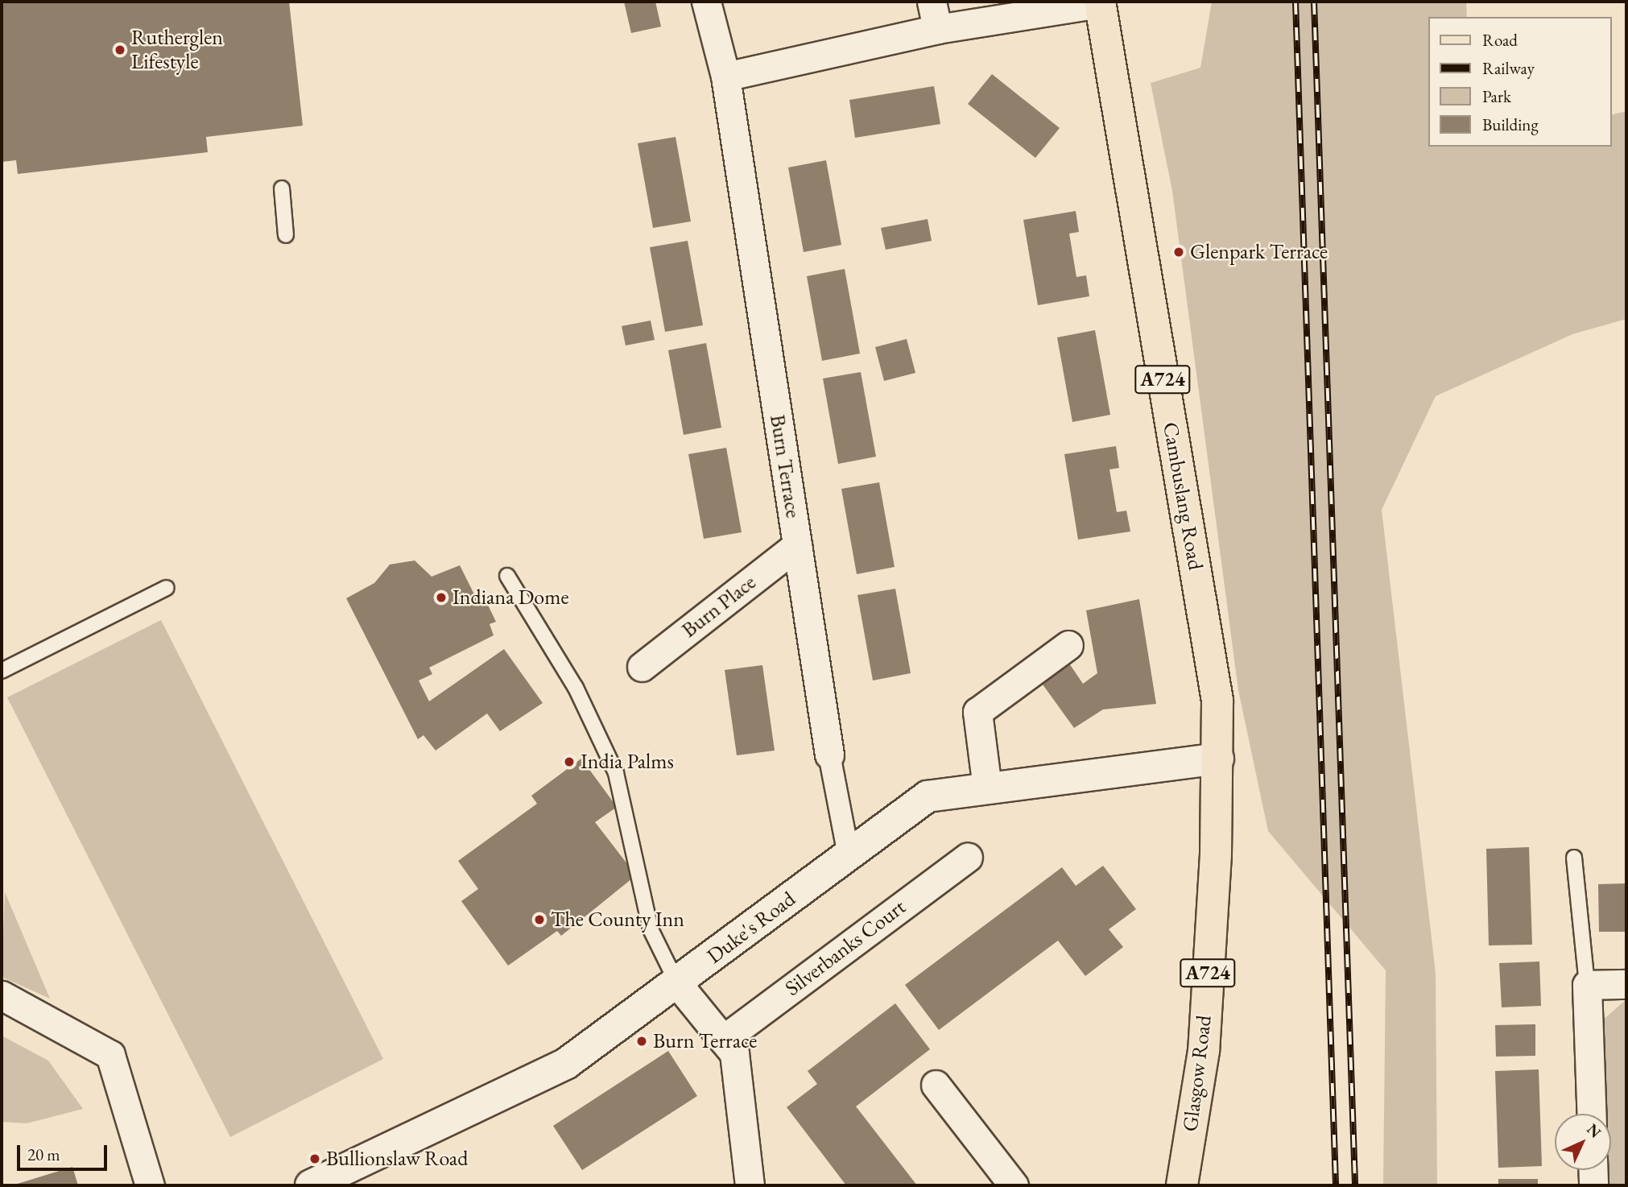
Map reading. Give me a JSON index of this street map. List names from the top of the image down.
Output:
{
  "streets": {
    "main road": [
      "A724",
      "Cambuslang Road",
      "Duke's Road",
      "Glasgow Road"
    ],
    "street": ["Burn Terrace", "Burn Place", "Silverbanks Court"]
  },
  "crossings": [
    ["Burn Terrace", "Burn Place"],
    ["Burn Terrace", "Duke's Road"],
    ["Cambuslang Road", "Duke's Road"],
    ["Cambuslang Road", "Glasgow Road"],
    ["Duke's Road", "Glasgow Road"]
  ],
  "places": [
    "Rutherglen Lifestyle",
    "Glenpark Terrace",
    "Indiana Dome",
    "India Palms",
    "The County Inn",
    "Burn Terrace",
    "Bullionslaw Road"
  ],
  "legend": [
    "Road",
    "Railway",
    "Park",
    "Building"
  ],
  "scale_bar": "20 m",
  "north": "top right"
}
